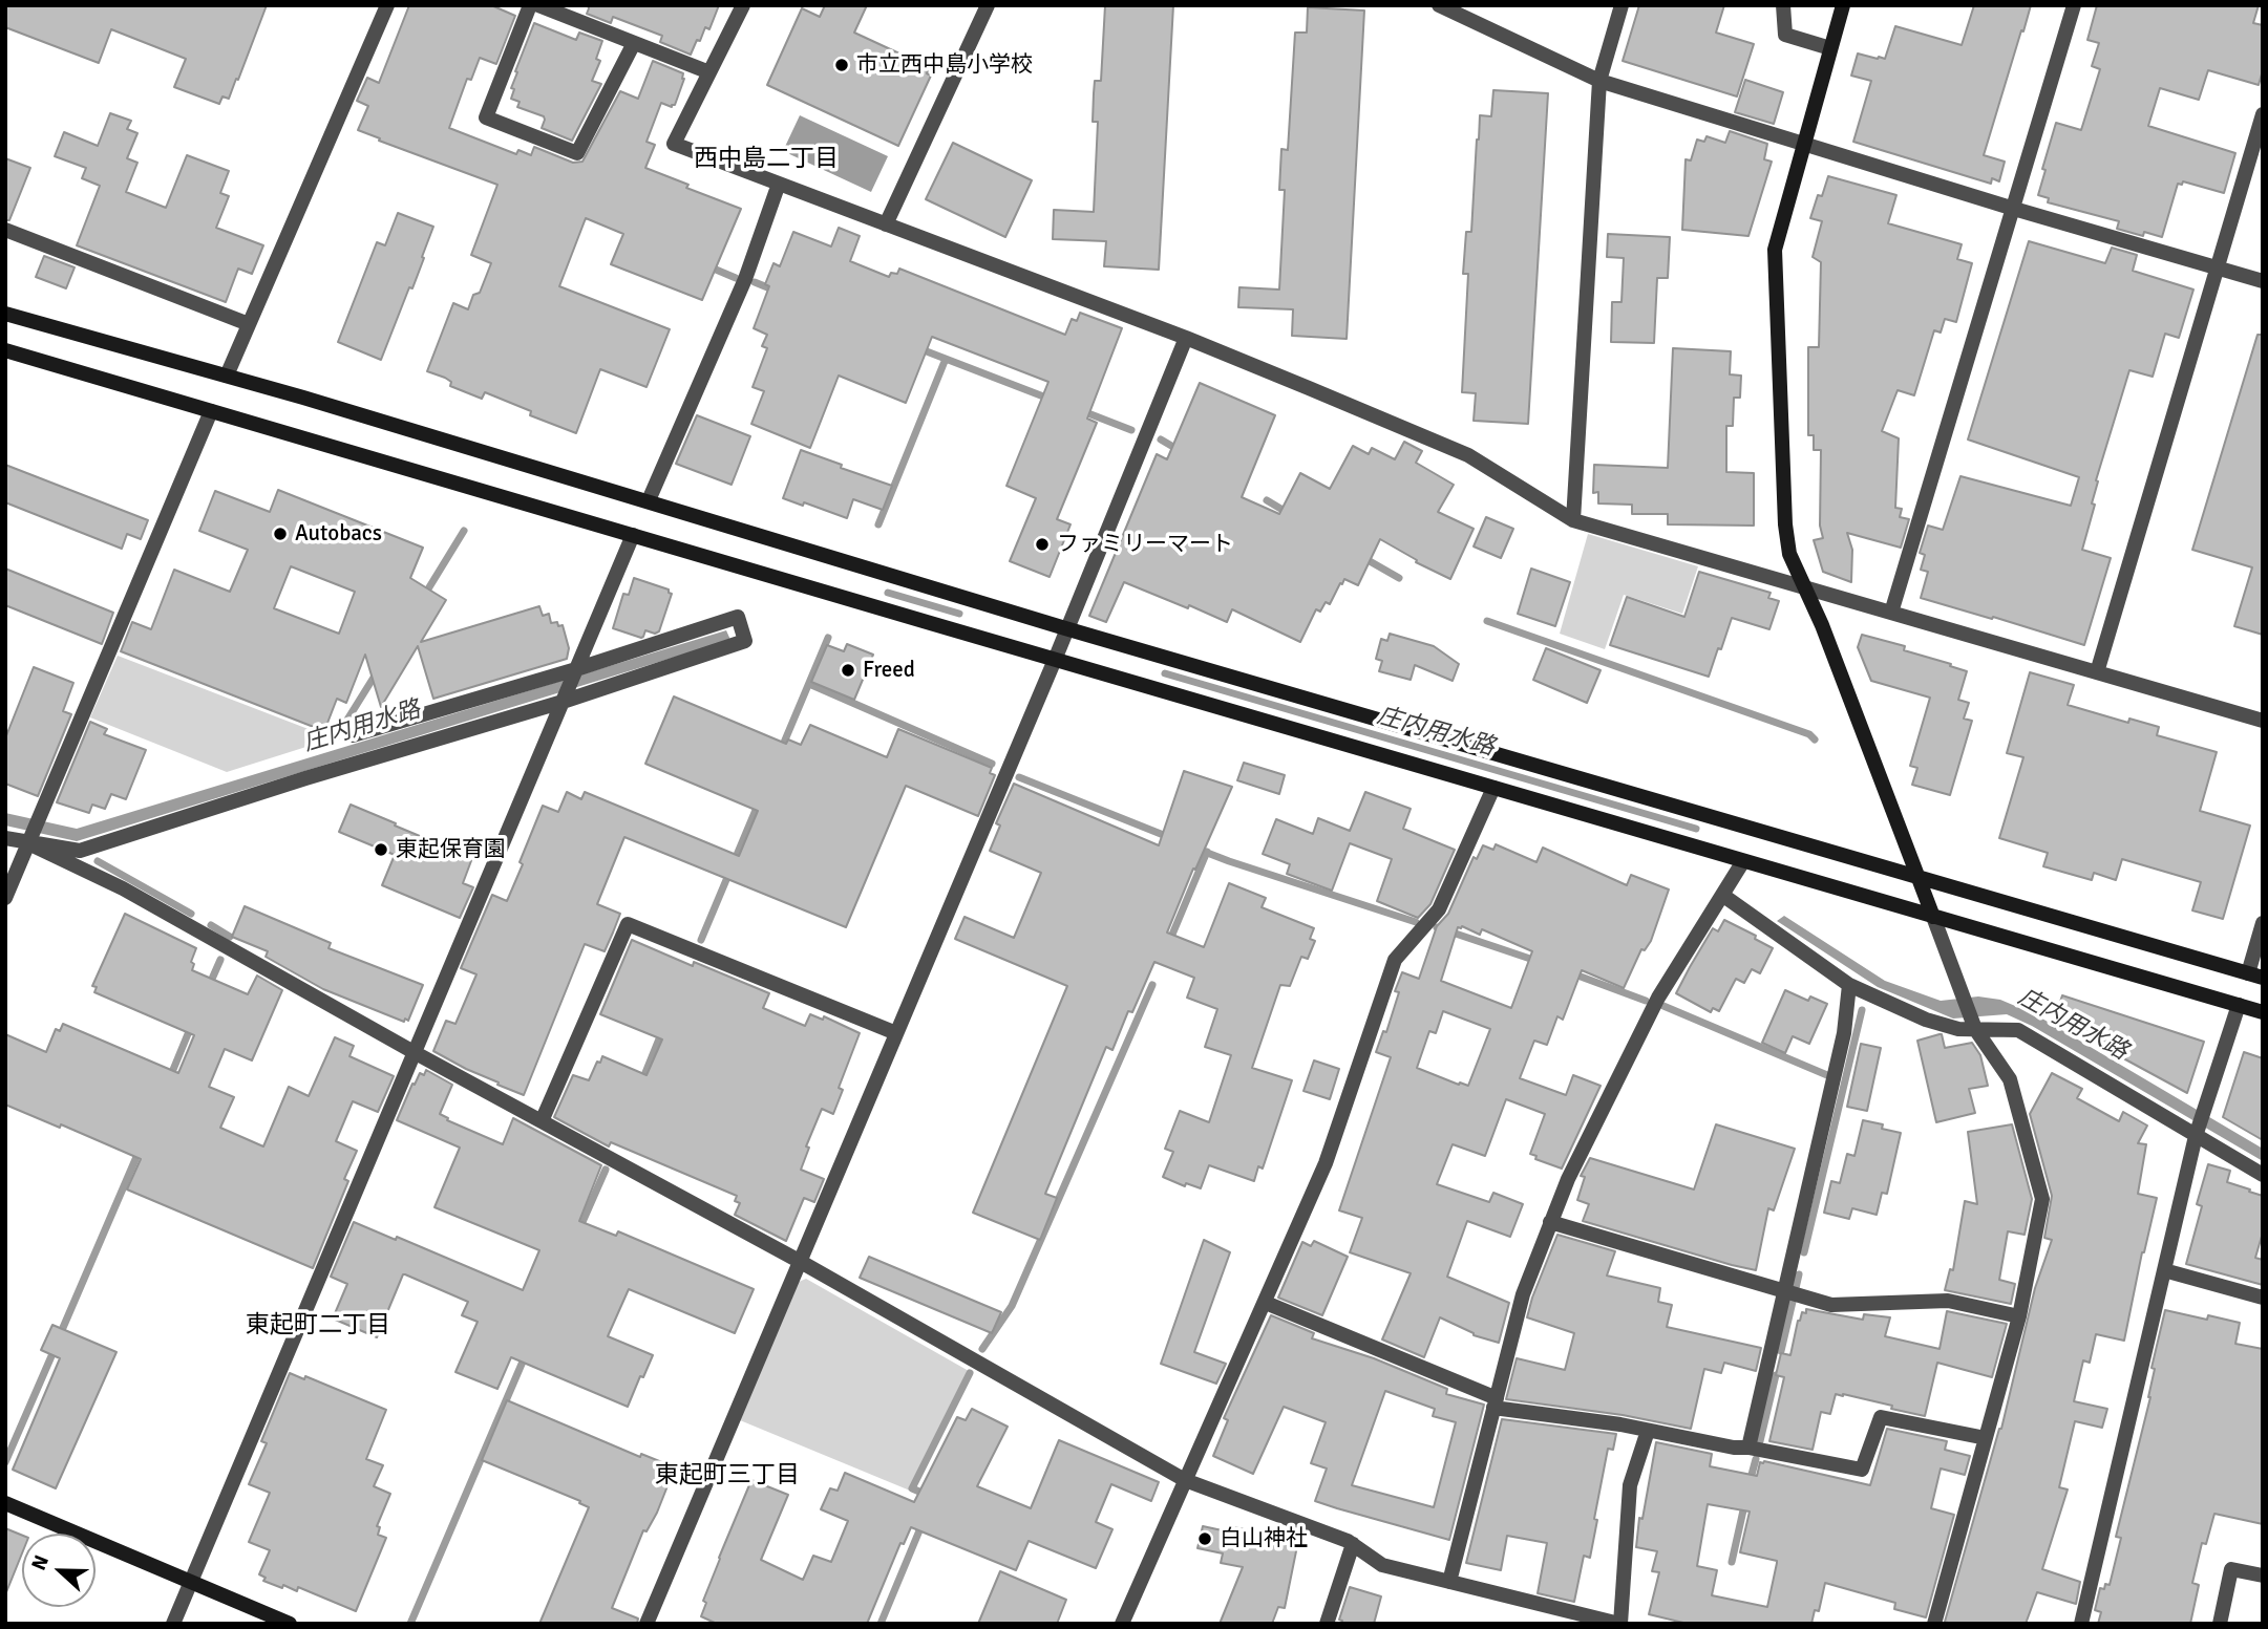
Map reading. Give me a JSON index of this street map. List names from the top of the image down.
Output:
{
  "districts": ["西中島二丁目", "東起町二丁目", "東起町三丁目"],
  "water": ["庄内用水路"],
  "places": [
    "市立西中島小学校",
    "Autobacs",
    "ファミリーマート",
    "Freed",
    "東起保育園",
    "白山神社"
  ],
  "north": "left"
}
